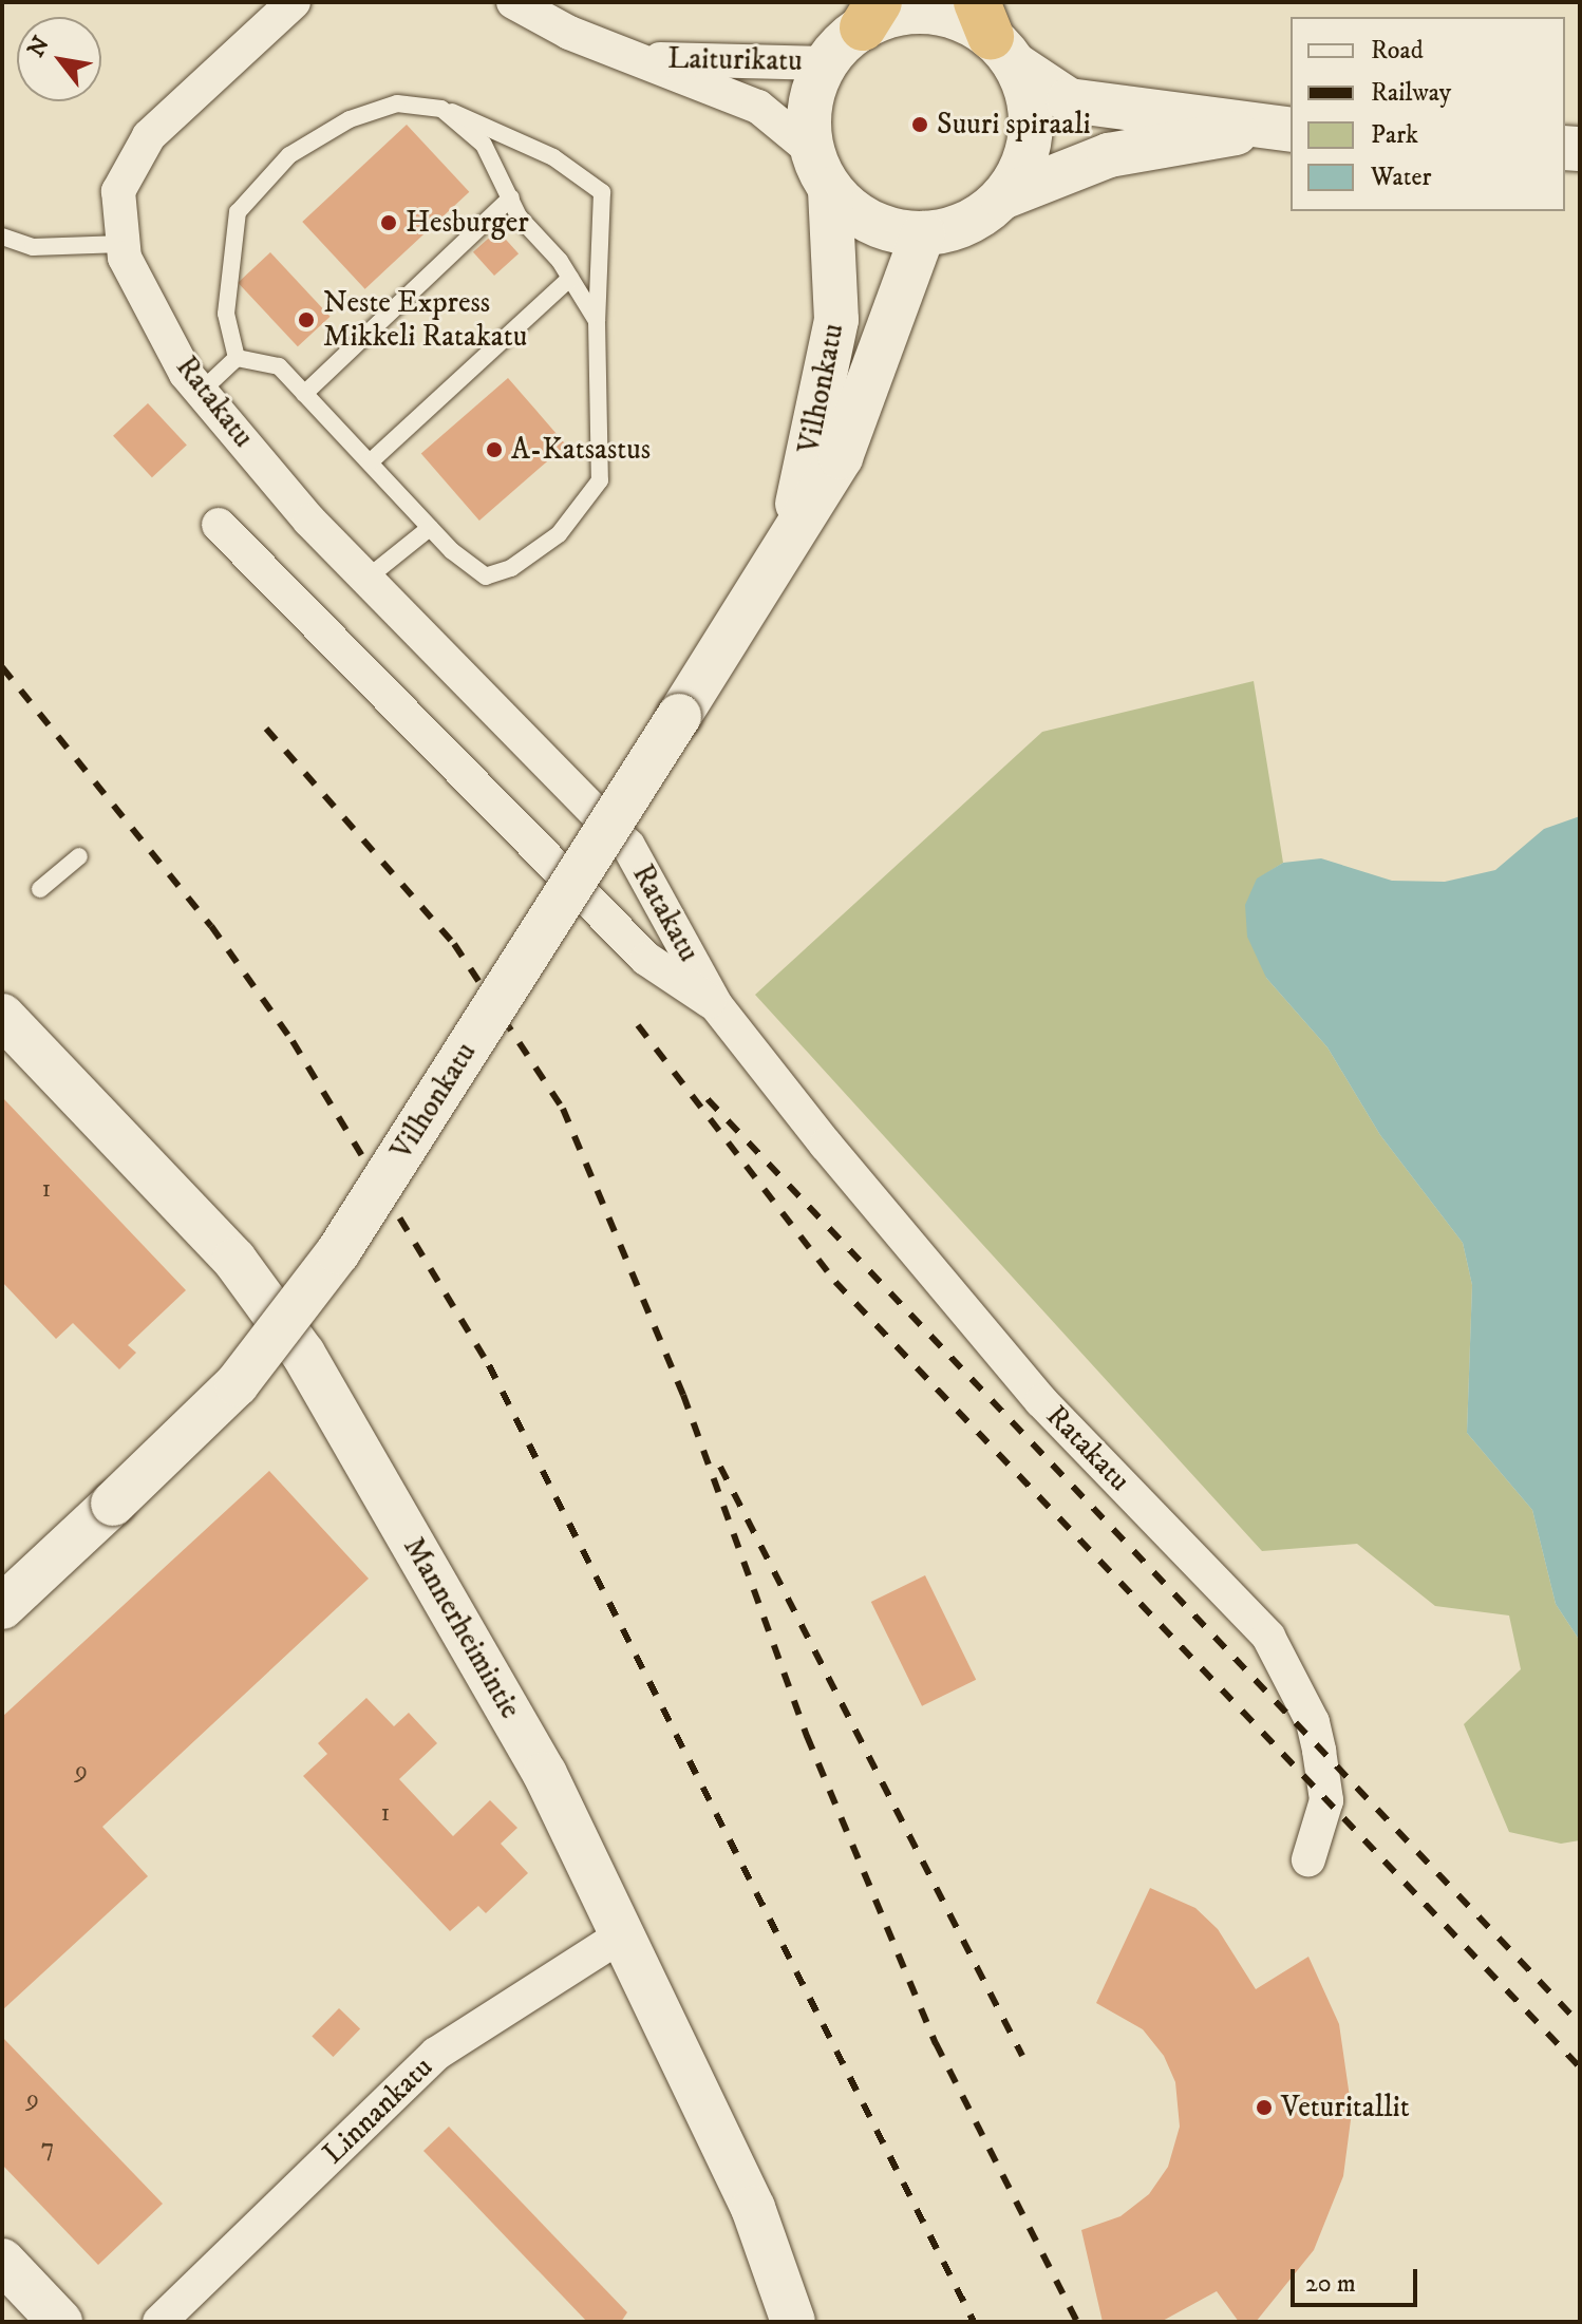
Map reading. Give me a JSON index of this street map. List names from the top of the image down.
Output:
{
  "streets": {
    "street": [
      "Laiturikatu",
      "Vilhonkatu",
      "Ratakatu",
      "Mannerheimintie",
      "Linnankatu"
    ]
  },
  "crossings": [
    ["Laiturikatu", "Vilhonkatu"],
    ["Mannerheimintie", "Linnankatu"]
  ],
  "places": [
    "Suuri spiraali",
    "Hesburger",
    "Neste Express Mikkeli Ratakatu",
    "A-Katsastus",
    "Veturitallit"
  ],
  "house_numbers": [
    "1",
    "9",
    "1",
    "9",
    "7"
  ],
  "legend": [
    "Road",
    "Railway",
    "Park",
    "Water"
  ],
  "scale_bar": "20 m",
  "north": "top left"
}
